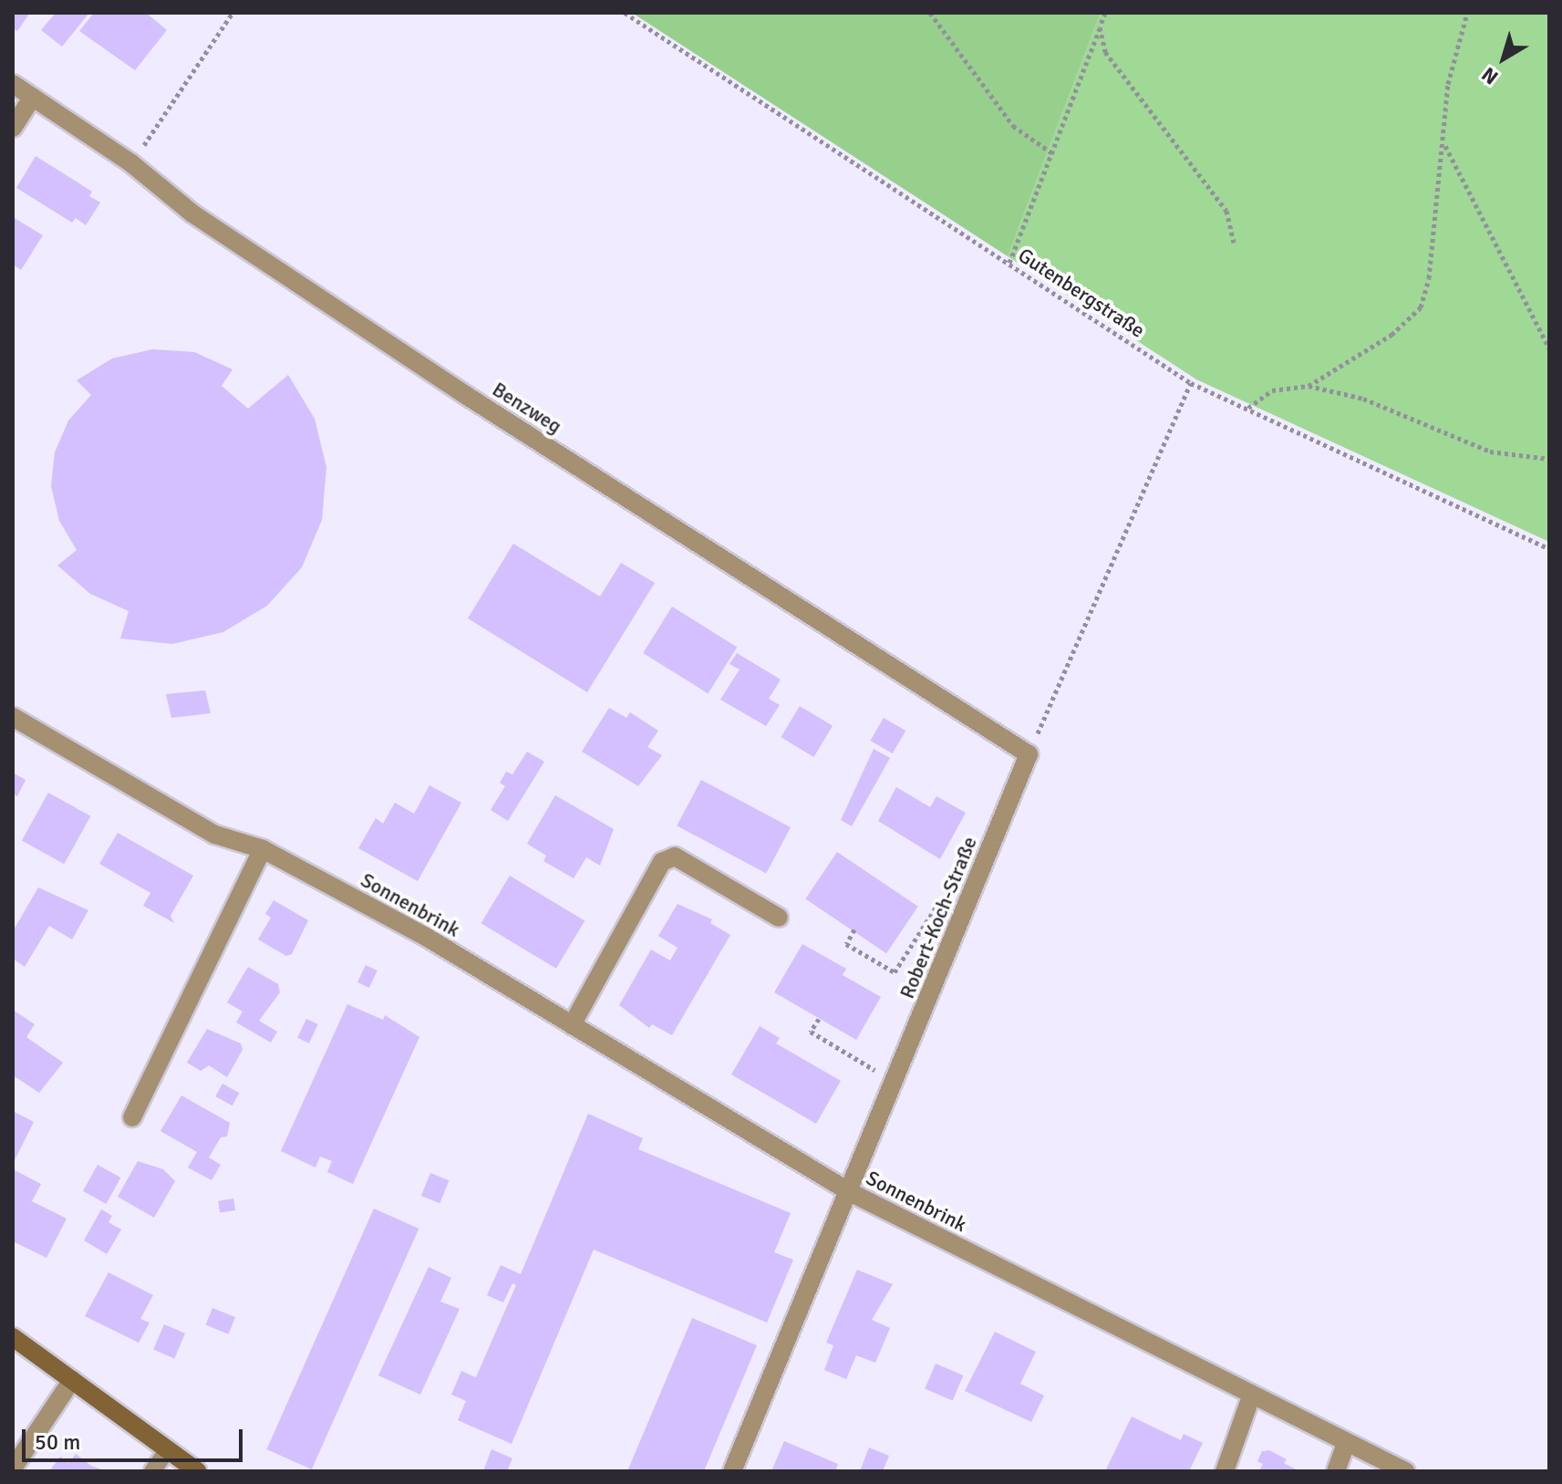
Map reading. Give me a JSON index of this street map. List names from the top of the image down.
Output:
{
  "streets": {
    "street": ["Benzweg", "Sonnenbrink", "Robert-Koch-Straße"],
    "path": ["Gutenbergstraße"]
  },
  "crossings": [
    ["Benzweg", "Robert-Koch-Straße"],
    ["Sonnenbrink", "Robert-Koch-Straße"]
  ],
  "scale_bar": "50 m",
  "north": "bottom left"
}
